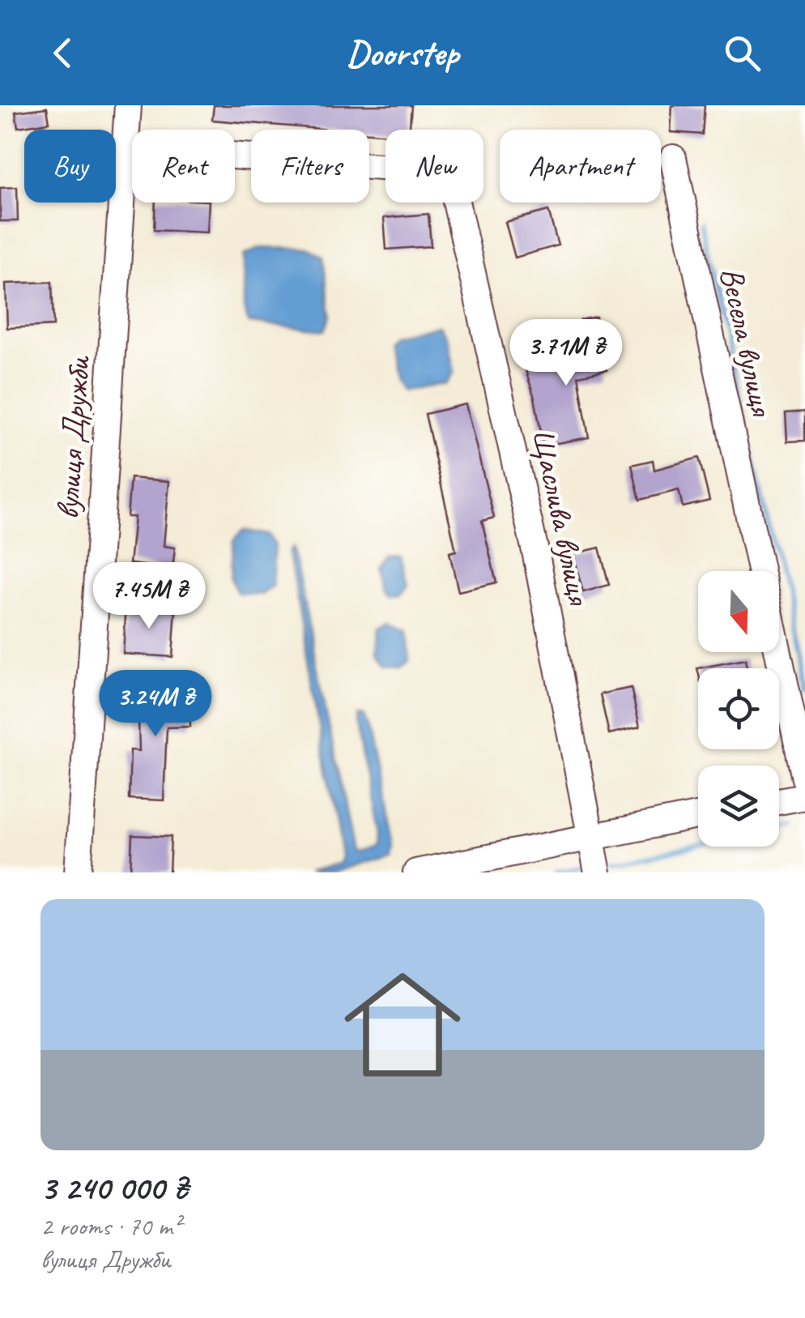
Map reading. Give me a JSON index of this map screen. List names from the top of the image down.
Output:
{
  "streets": {
    "street": ["Весела вулиця", "вулиця Дружби", "Щаслива вулиця"]
  },
  "crossings": [
    ["вулиця Дружби", "Щаслива вулиця"]
  ],
  "north": "bottom",
  "page": {
    "header": "Doorstep",
    "chip": [
      "Buy",
      "Rent",
      "Filters",
      "New",
      "Apartment"
    ],
    "price": ["3.71M ₴", "7.45M ₴", "3.24M ₴"],
    "list": [
      {
        "name": "3 240 000 ₴",
        "note": "2 rooms · 70 m² · вулиця Дружби"
      }
    ]
  }
}
